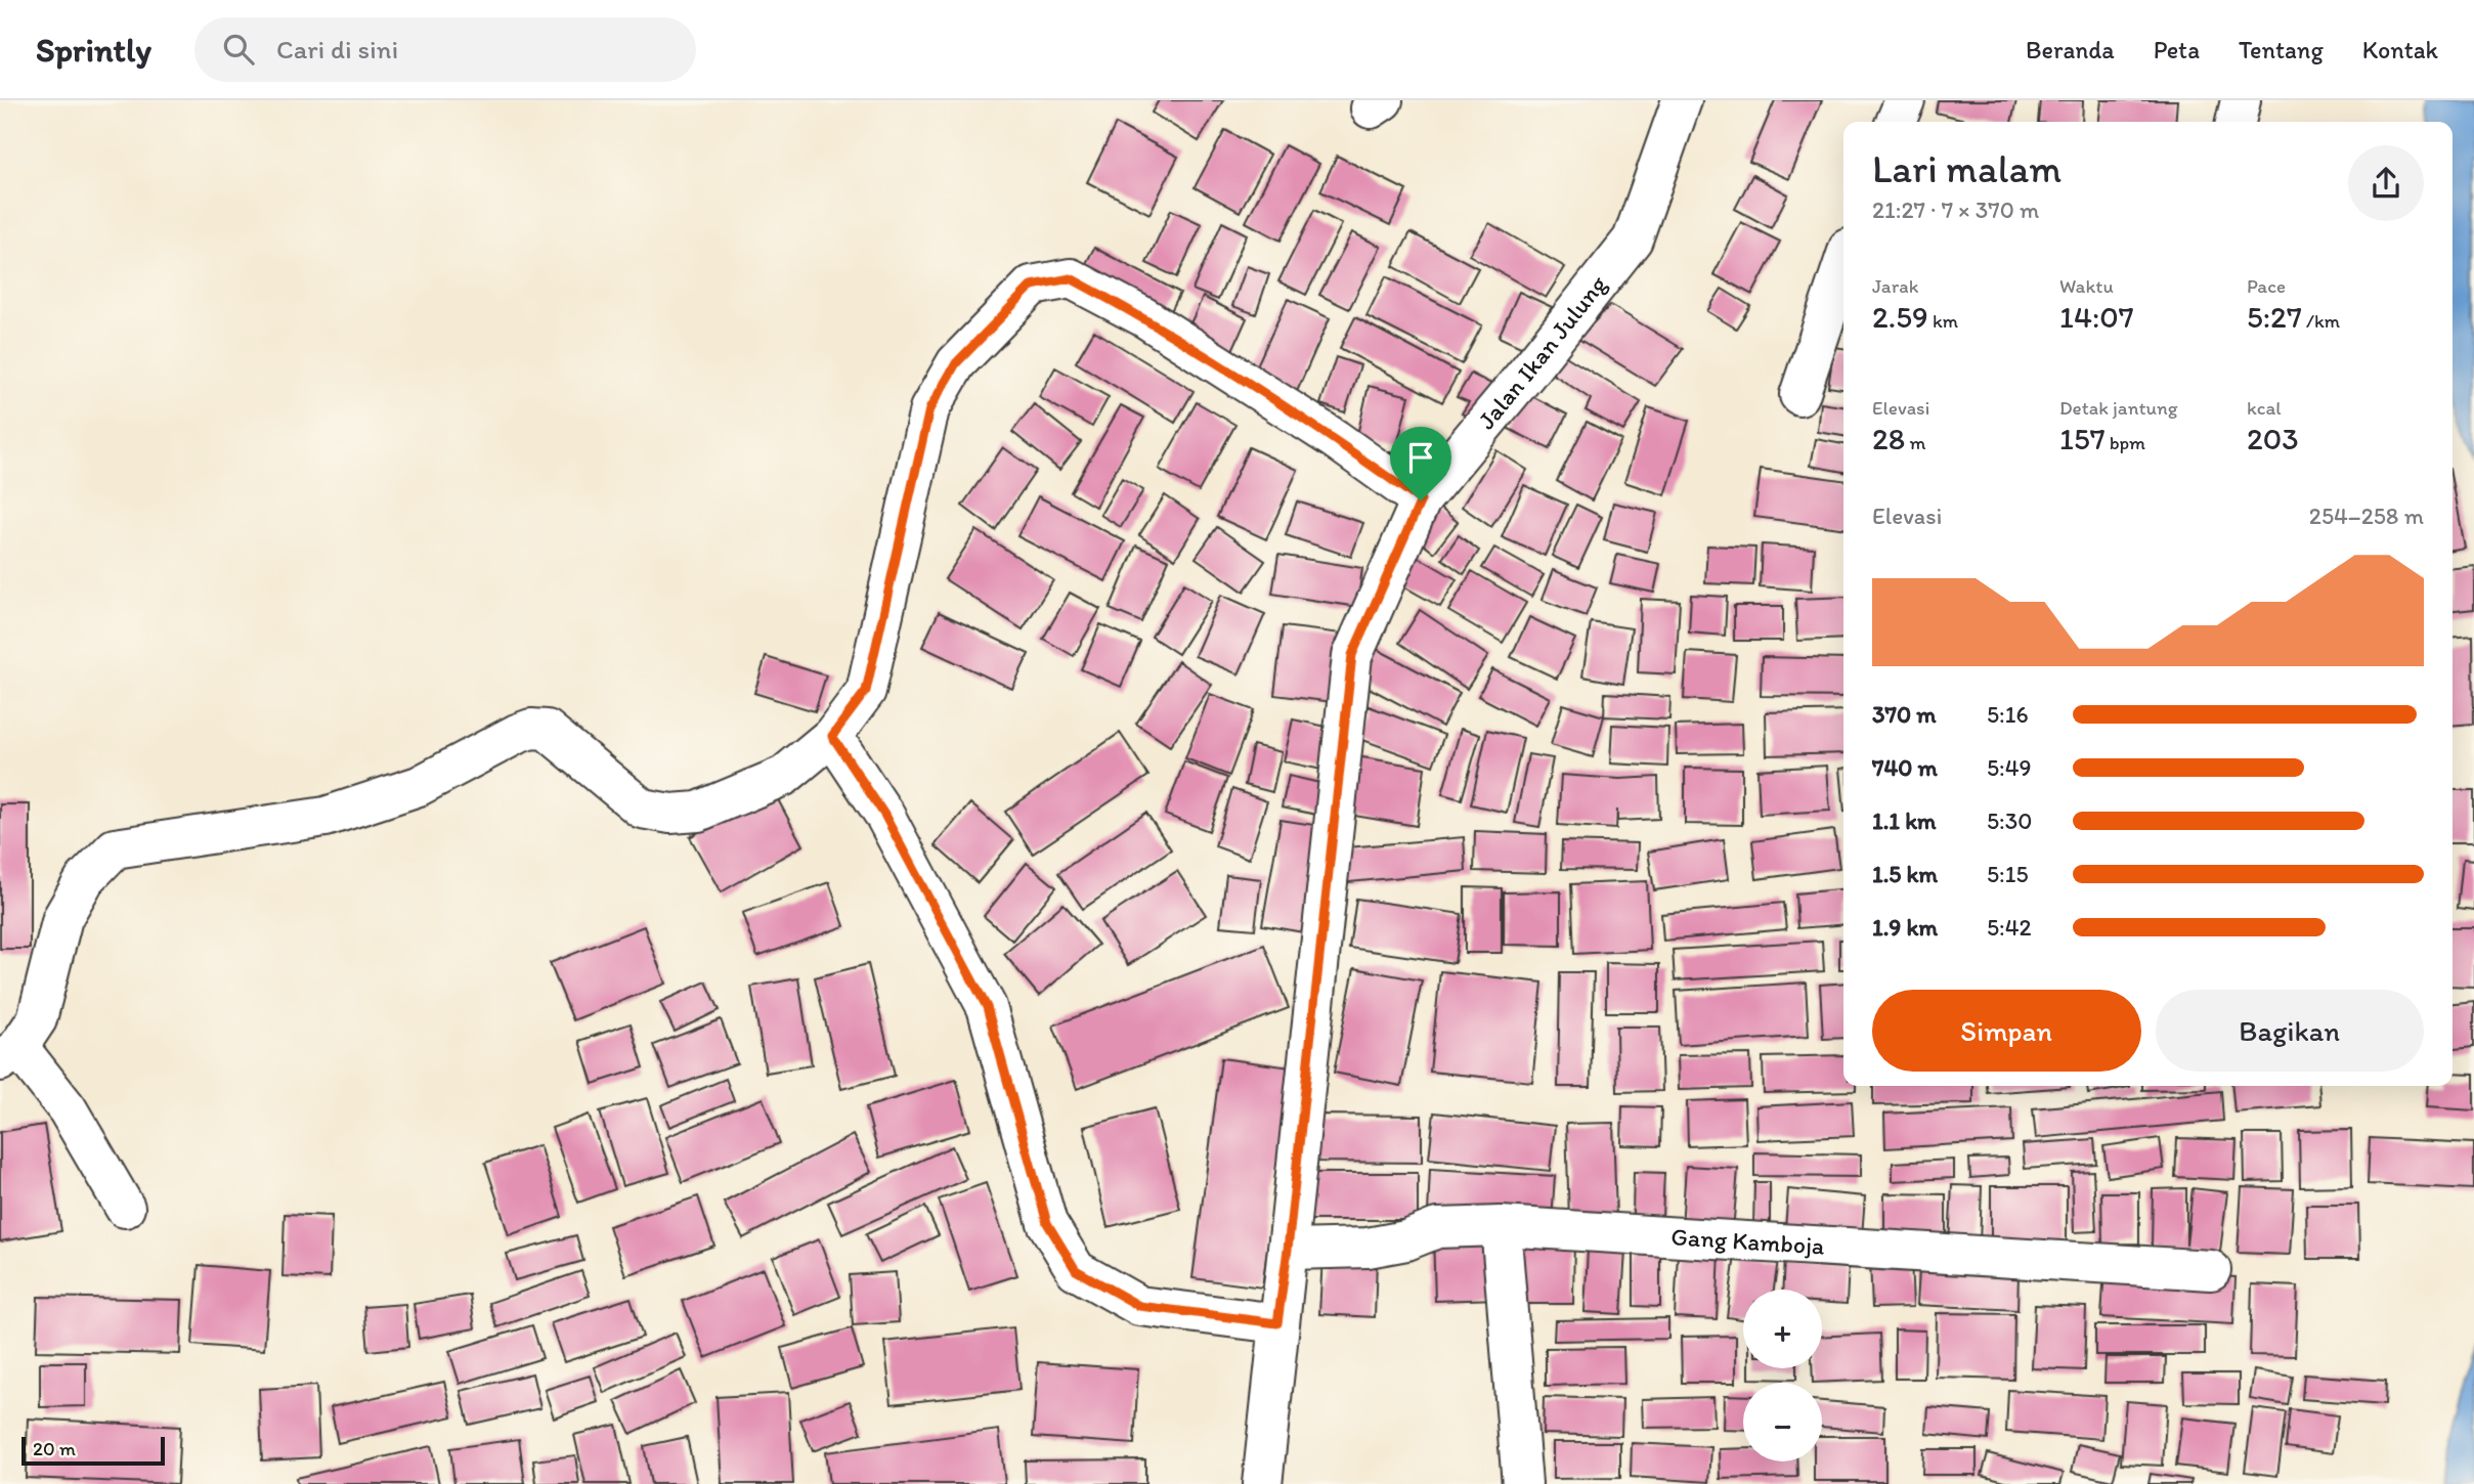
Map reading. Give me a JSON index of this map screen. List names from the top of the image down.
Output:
{
  "streets": {
    "street": ["Jalan Ikan Julung", "Gang Kamboja"]
  },
  "crossings": [
    ["Jalan Ikan Julung", "Gang Kamboja"]
  ],
  "scale_bar": "20 m",
  "page": {
    "header": "Sprintly",
    "search": "Cari di sini",
    "nav": [
      "Beranda",
      "Peta",
      "Tentang",
      "Kontak"
    ],
    "heading": ["Lari malam", "21:27 · 7 × 370 m"],
    "stats": [
      ["Jarak", "2.59 km"],
      ["Waktu", "14:07"],
      ["Pace", "5:27 /km"],
      ["Elevasi", "28 m"],
      ["Detak jantung", "157 bpm"],
      ["kcal", "203"]
    ],
    "chart": ["Elevasi", "254–258 m"],
    "list": [
      {
        "name": "370 m",
        "note": "5:16"
      },
      {
        "name": "740 m",
        "note": "5:49"
      },
      {
        "name": "1.1 km",
        "note": "5:30"
      },
      {
        "name": "1.5 km",
        "note": "5:15"
      },
      {
        "name": "1.9 km",
        "note": "5:42"
      }
    ],
    "buttons": ["Simpan", "Bagikan"],
    "map_buttons": ["+", "−"],
    "scale": "20 m"
  }
}
